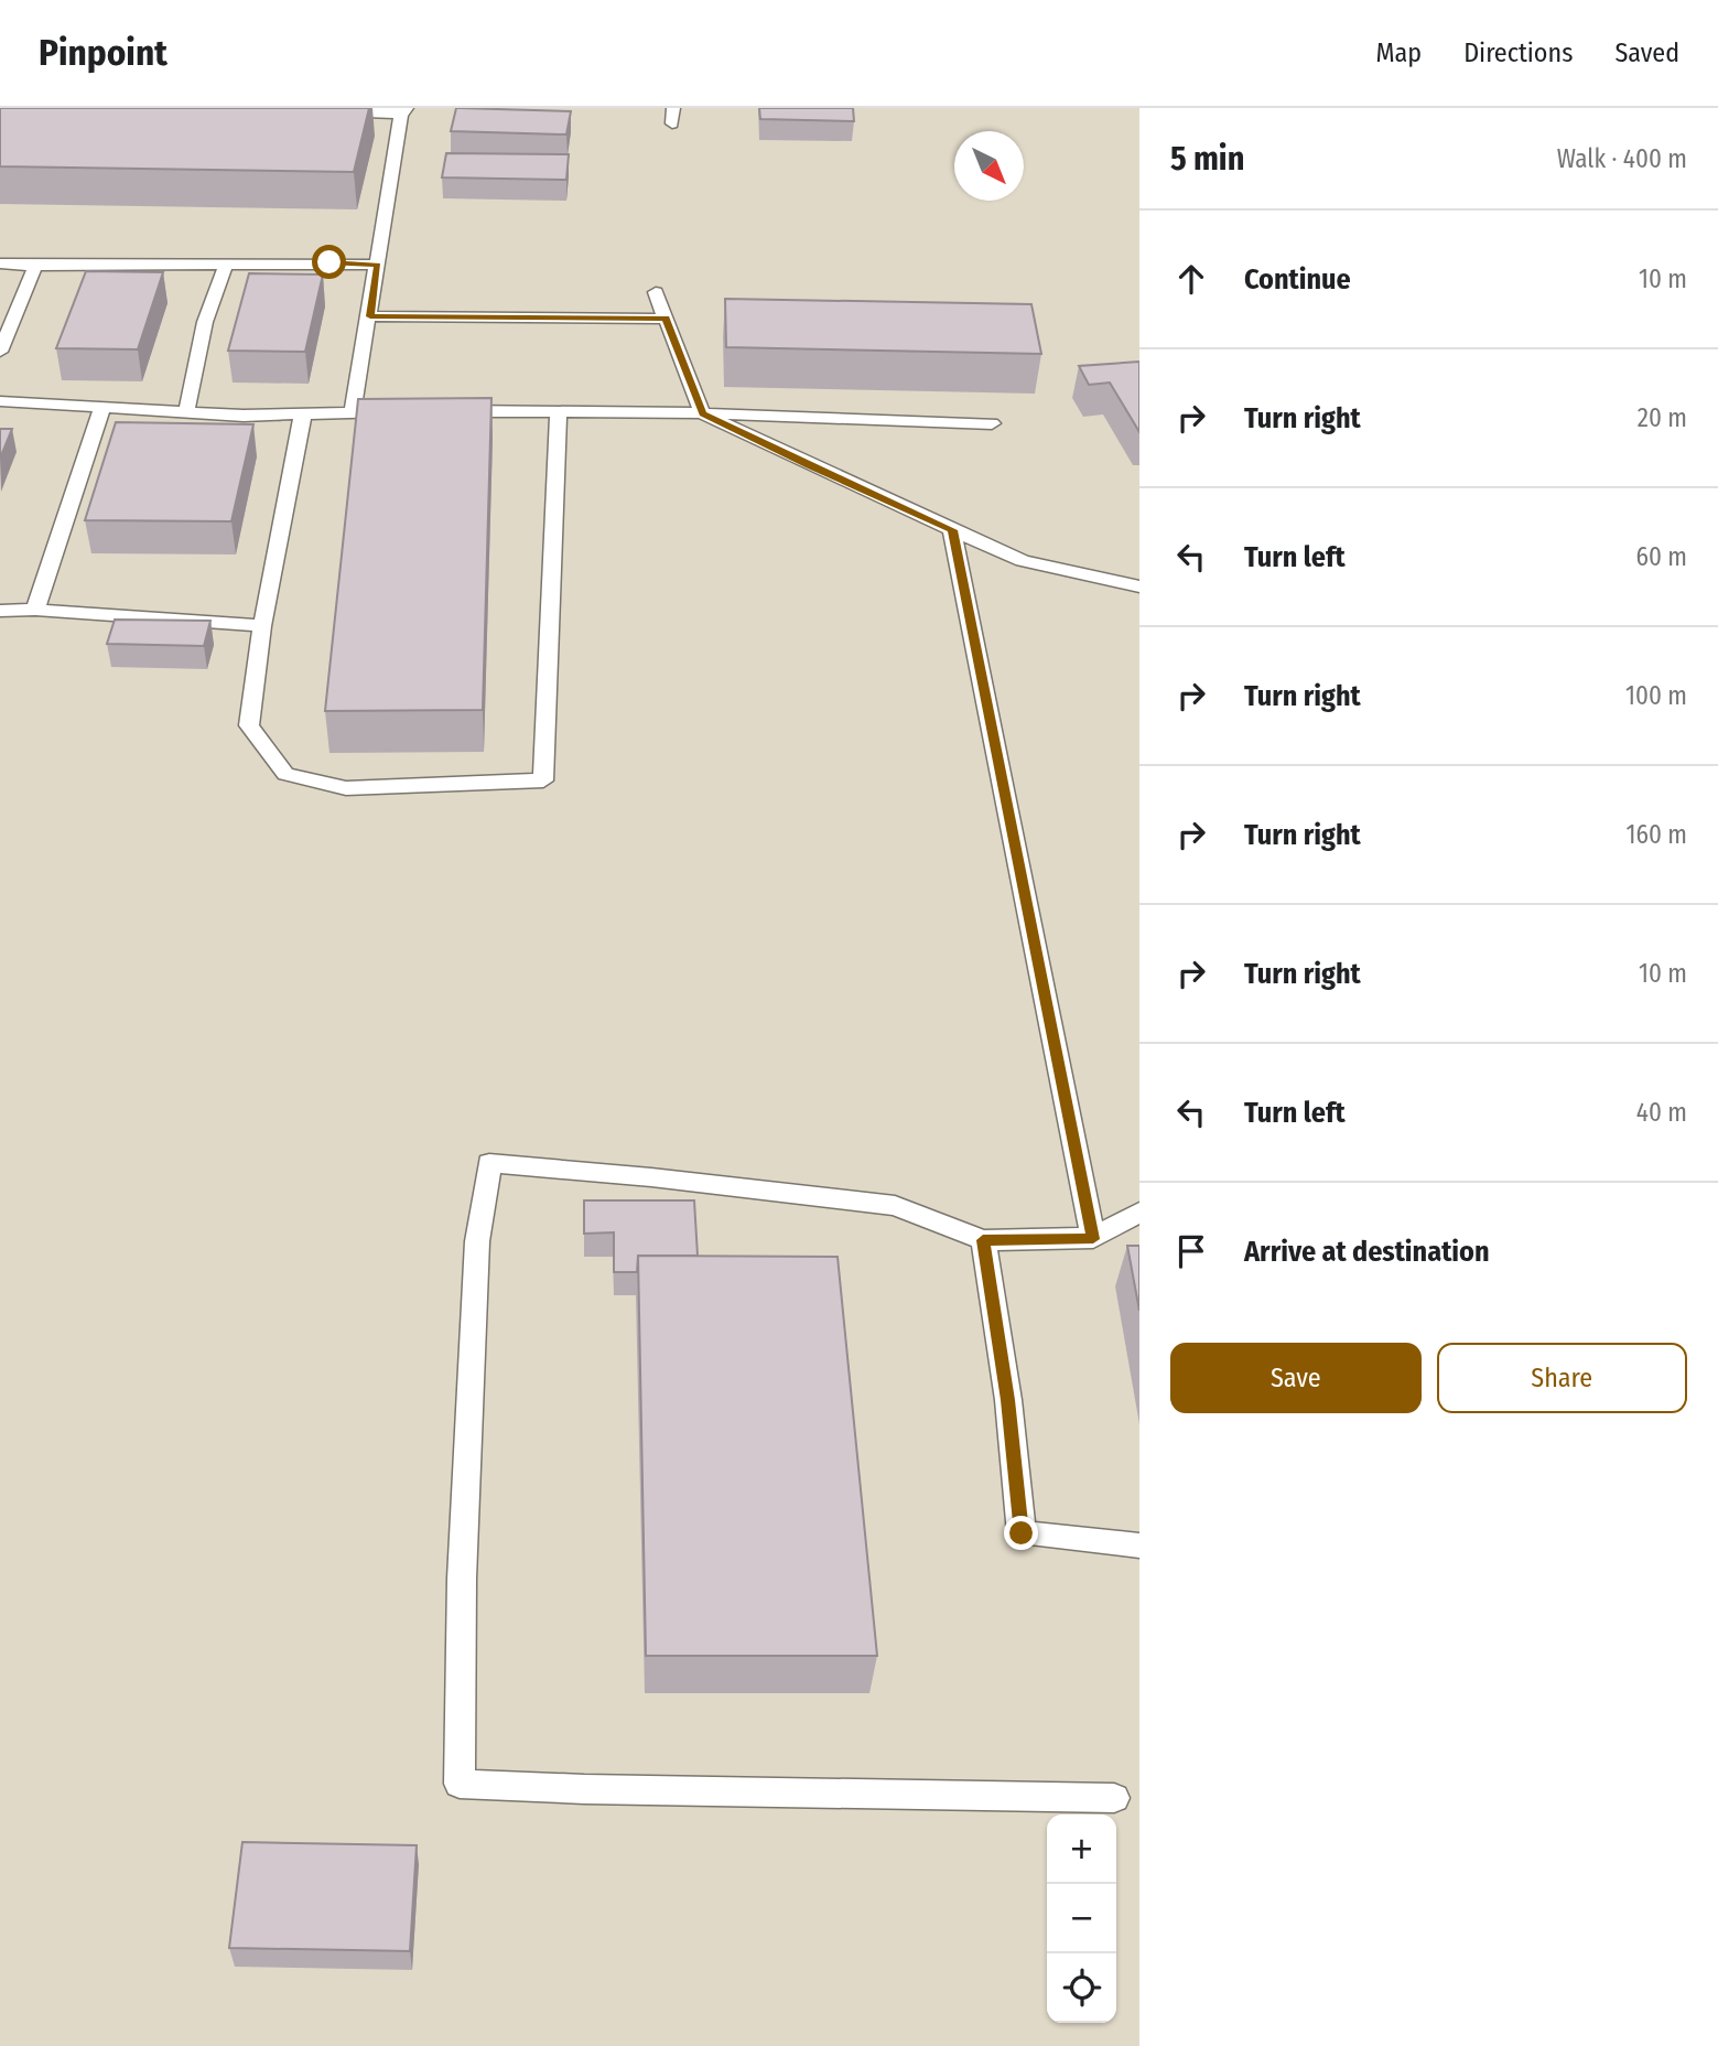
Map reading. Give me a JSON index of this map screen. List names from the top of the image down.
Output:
{
  "north": "bottom right",
  "page": {
    "header": "Pinpoint",
    "nav": ["Map", "Directions", "Saved"],
    "heading": ["5 min", "Walk · 400 m"],
    "list": [
      ["Continue", "10 m"],
      ["Turn right", "20 m"],
      ["Turn left", "60 m"],
      ["Turn right", "100 m"],
      ["Turn right", "160 m"],
      ["Turn right", "10 m"],
      ["Turn left", "40 m"],
      "Arrive at destination"
    ],
    "buttons": ["Save", "Share"],
    "map_buttons": ["+", "−"]
  }
}
